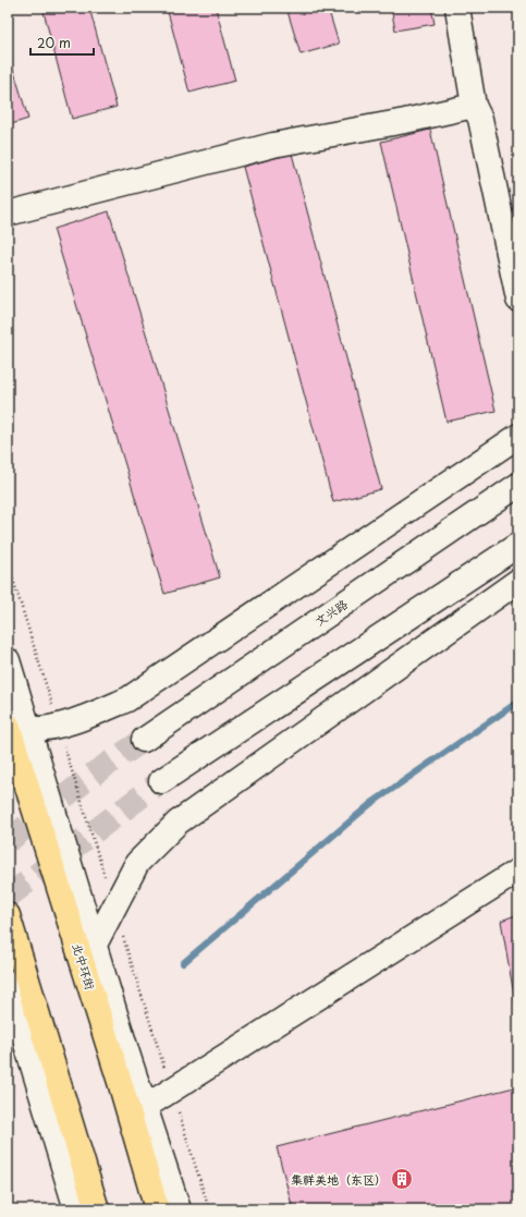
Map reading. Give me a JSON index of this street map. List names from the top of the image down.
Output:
{
  "streets": {
    "highway": ["北中环街"],
    "main road": ["文兴路"]
  },
  "places": {
    "building": ["集祥美地（东区）"]
  },
  "scale_bar": "20 m"
}
